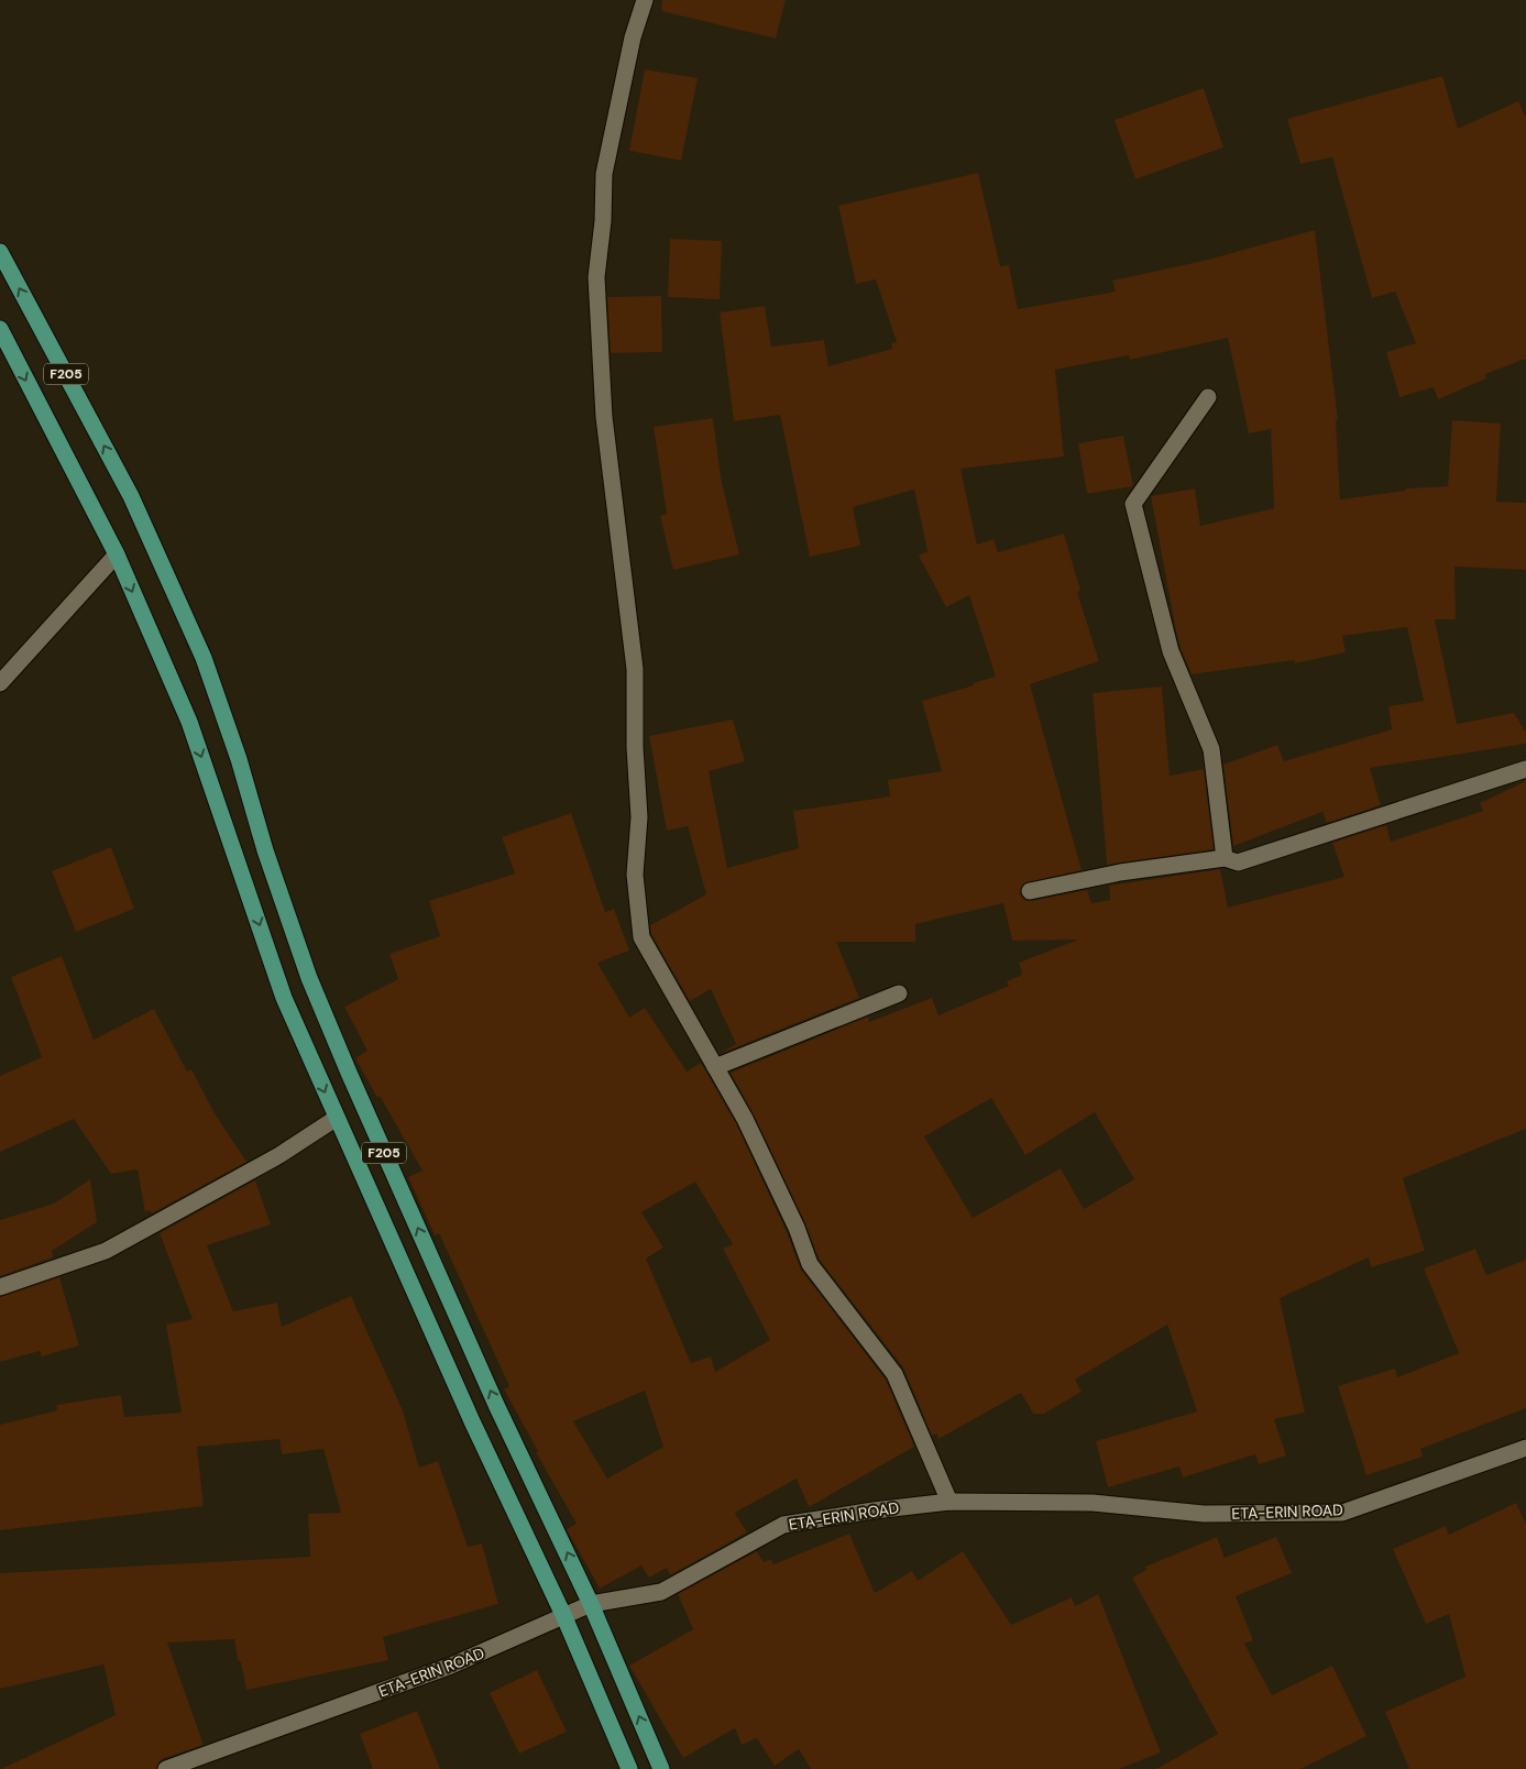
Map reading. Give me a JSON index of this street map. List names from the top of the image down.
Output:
{
  "streets": {
    "main road": ["F205"],
    "street": ["ETA-ERIN ROAD"]
  },
  "crossings": [
    ["F205", "ETA-ERIN ROAD"]
  ]
}
